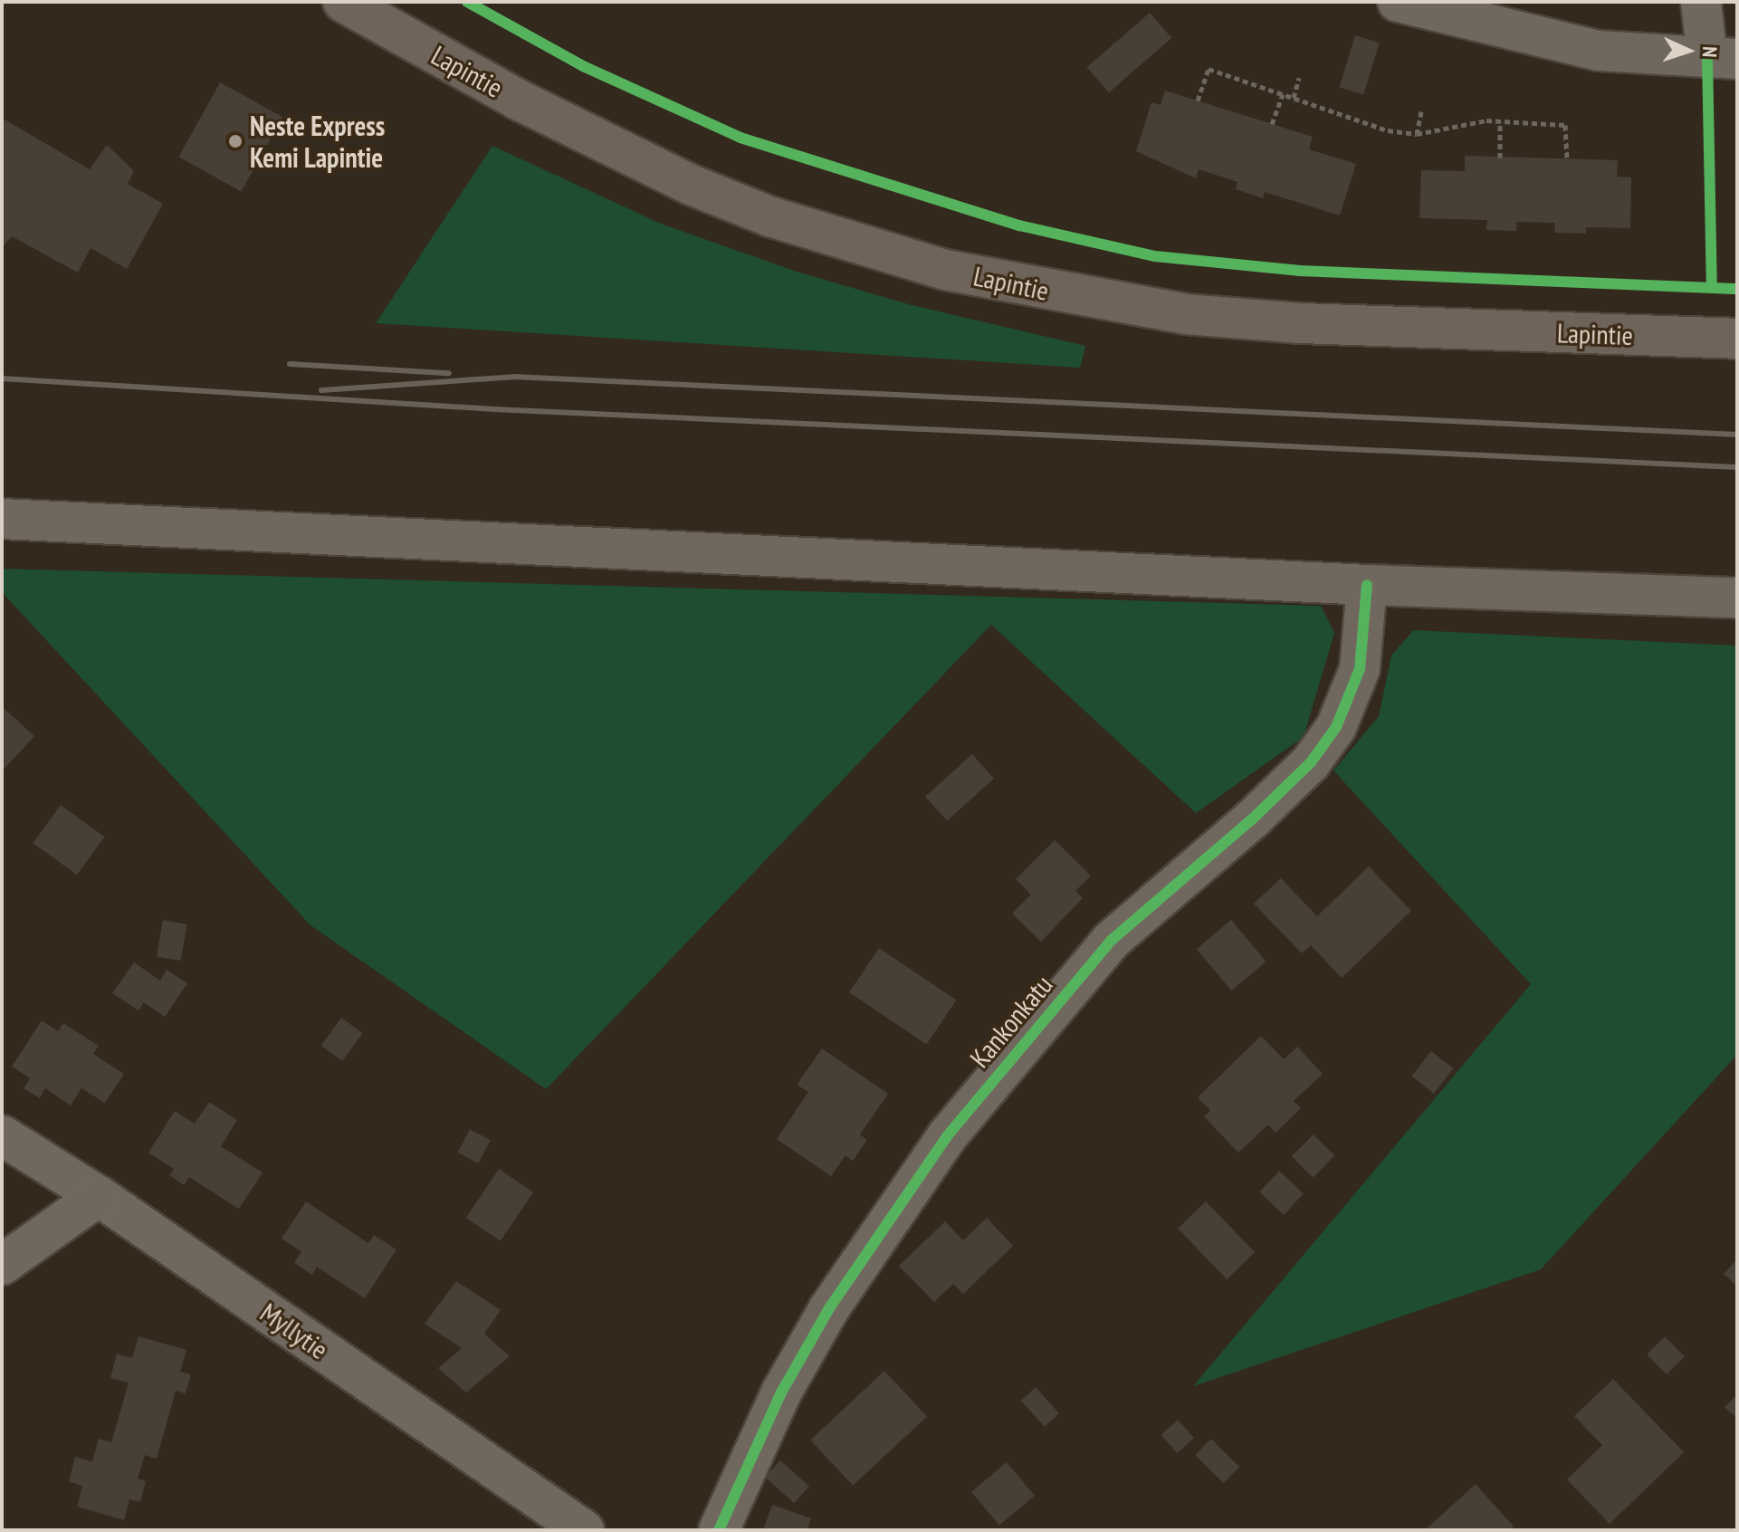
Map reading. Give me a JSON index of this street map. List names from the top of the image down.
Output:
{
  "streets": {
    "main road": ["Lapintie"],
    "street": ["Kankonkatu", "Myllytie"]
  },
  "places": ["Neste Express Kemi Lapintie"],
  "north": "right"
}
